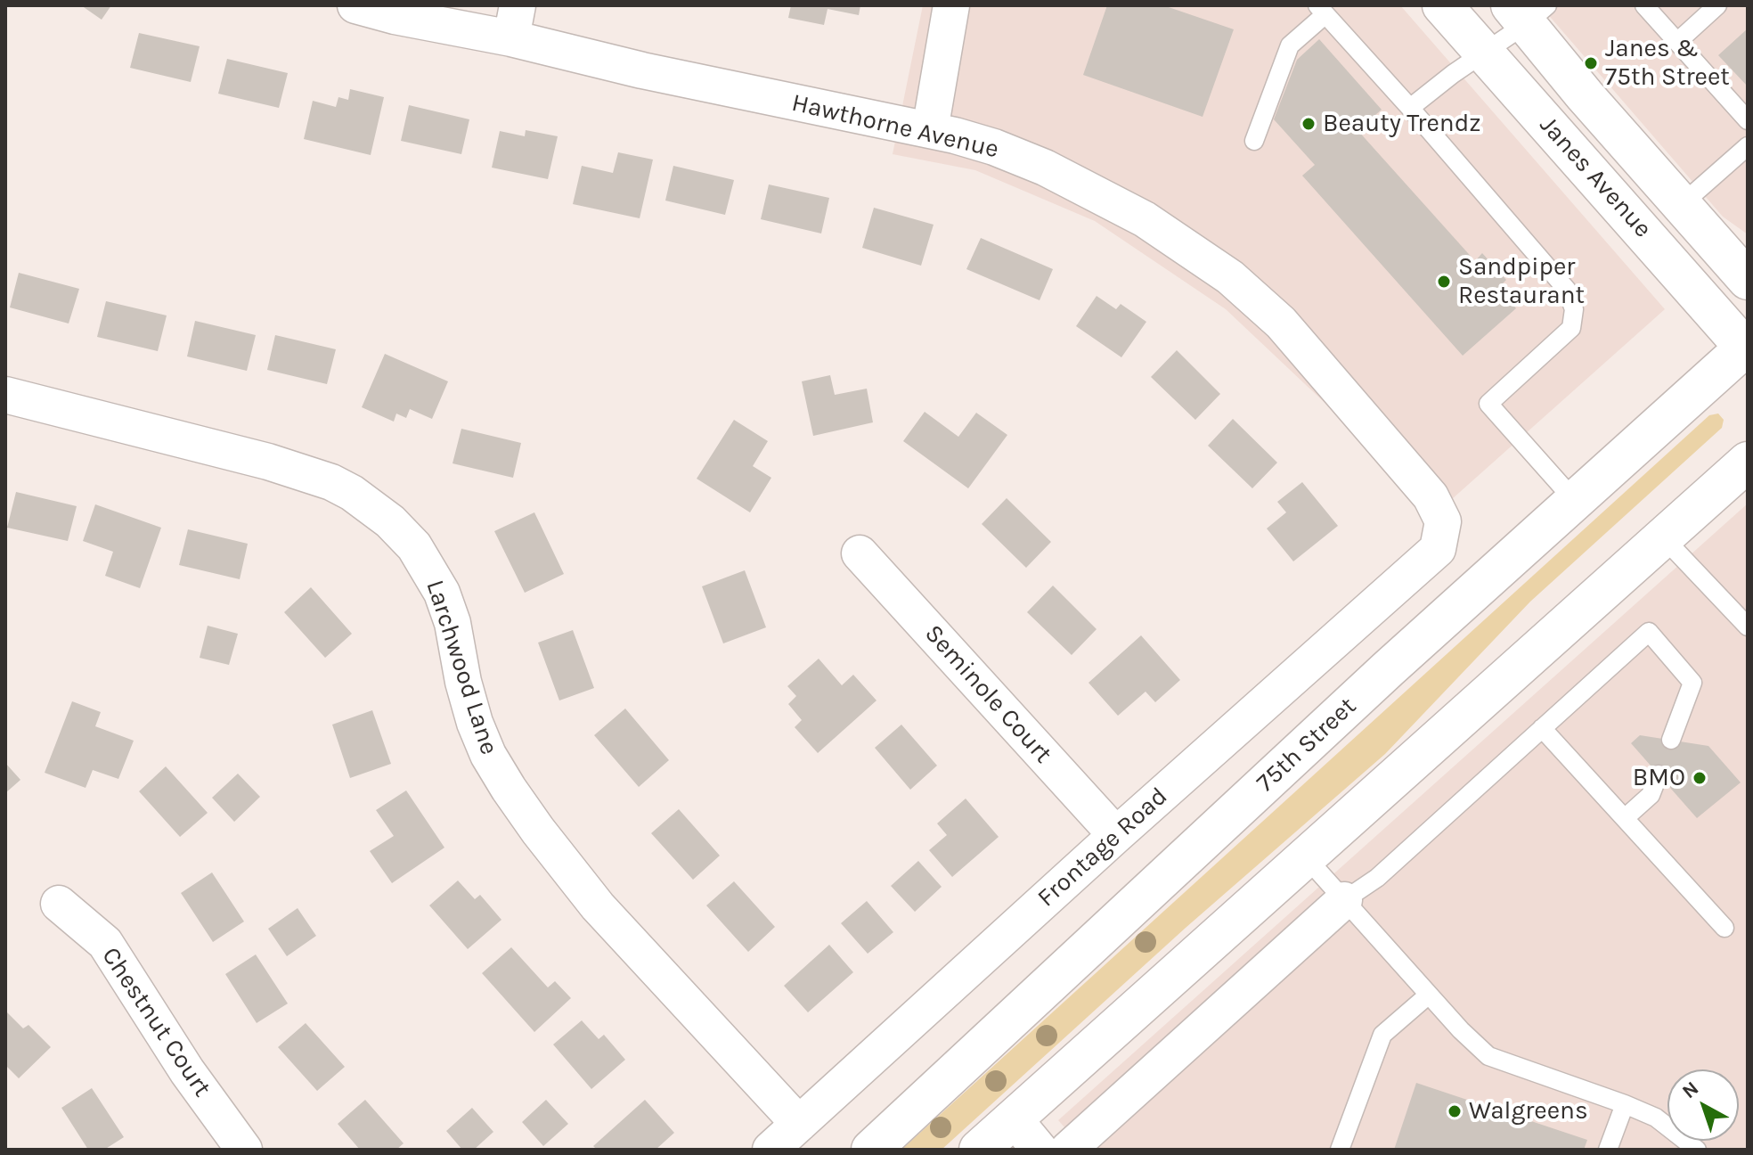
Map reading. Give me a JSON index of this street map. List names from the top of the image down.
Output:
{
  "streets": {
    "main road": ["Janes Avenue", "75th Street"],
    "street": [
      "Hawthorne Avenue",
      "Larchwood Lane",
      "Seminole Court",
      "Frontage Road",
      "Chestnut Court"
    ]
  },
  "crossings": [
    ["Hawthorne Avenue", "Frontage Road"],
    ["Janes Avenue", "75th Street"],
    ["Larchwood Lane", "Frontage Road"],
    ["Seminole Court", "Frontage Road"]
  ],
  "places": [
    "Janes & 75th Street",
    "Beauty Trendz",
    "Sandpiper Restaurant",
    "BMO",
    "Walgreens"
  ],
  "north": "top left"
}
